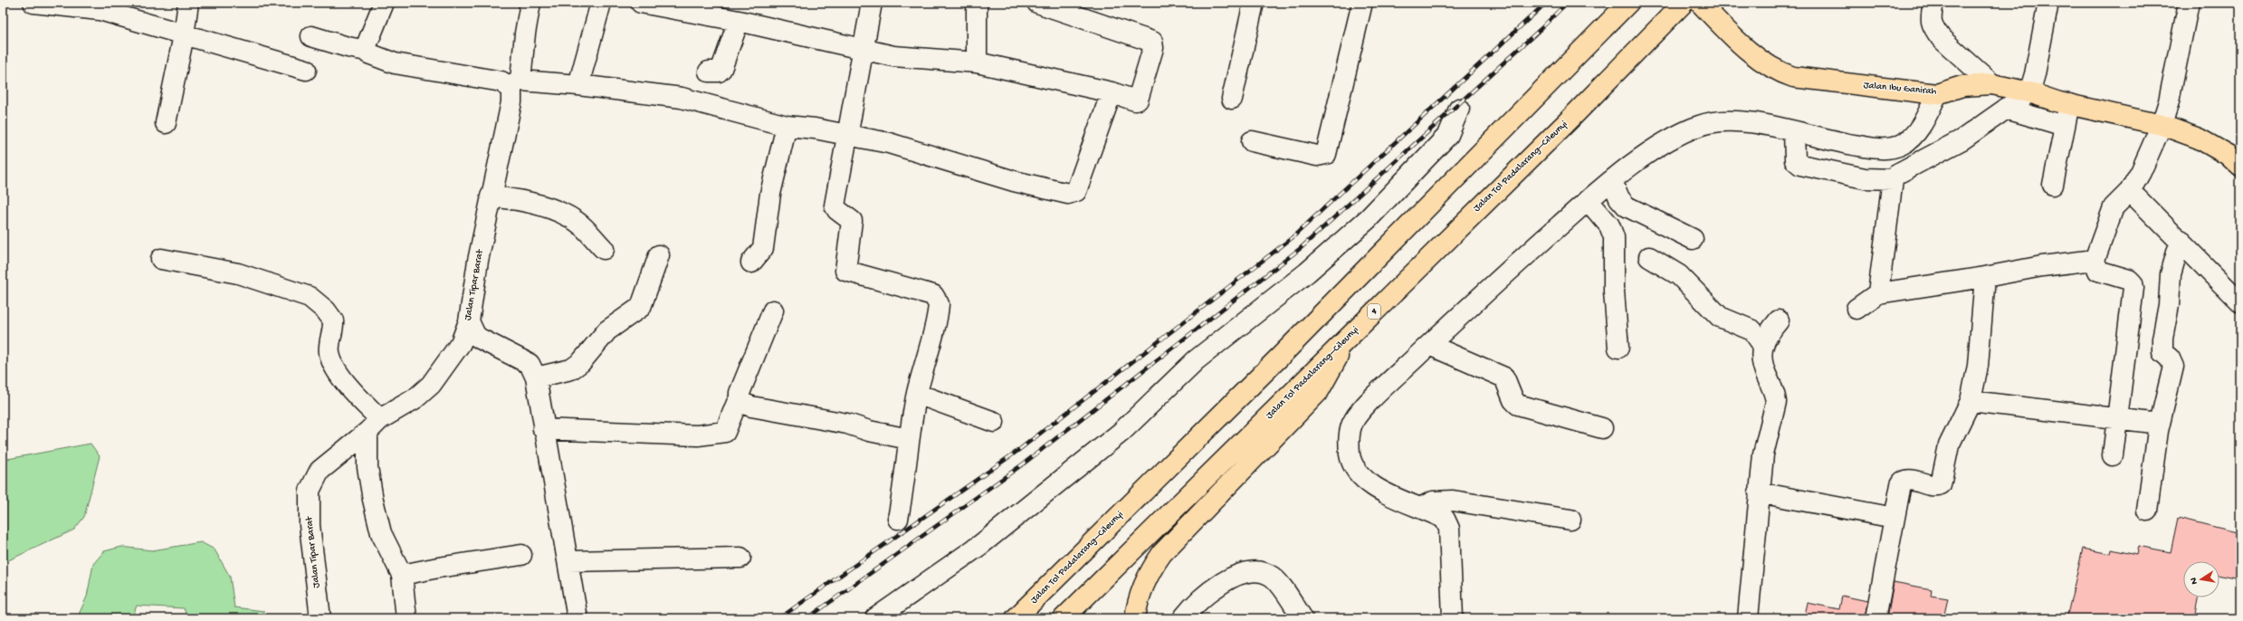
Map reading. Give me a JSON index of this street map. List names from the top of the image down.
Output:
{
  "streets": {
    "main road": ["Jalan Ibu Ganirah", "Jalan Tol Padalarang–Cileunyi", "4"],
    "street": ["Jalan Tipar Barat"]
  },
  "north": "left"
}
